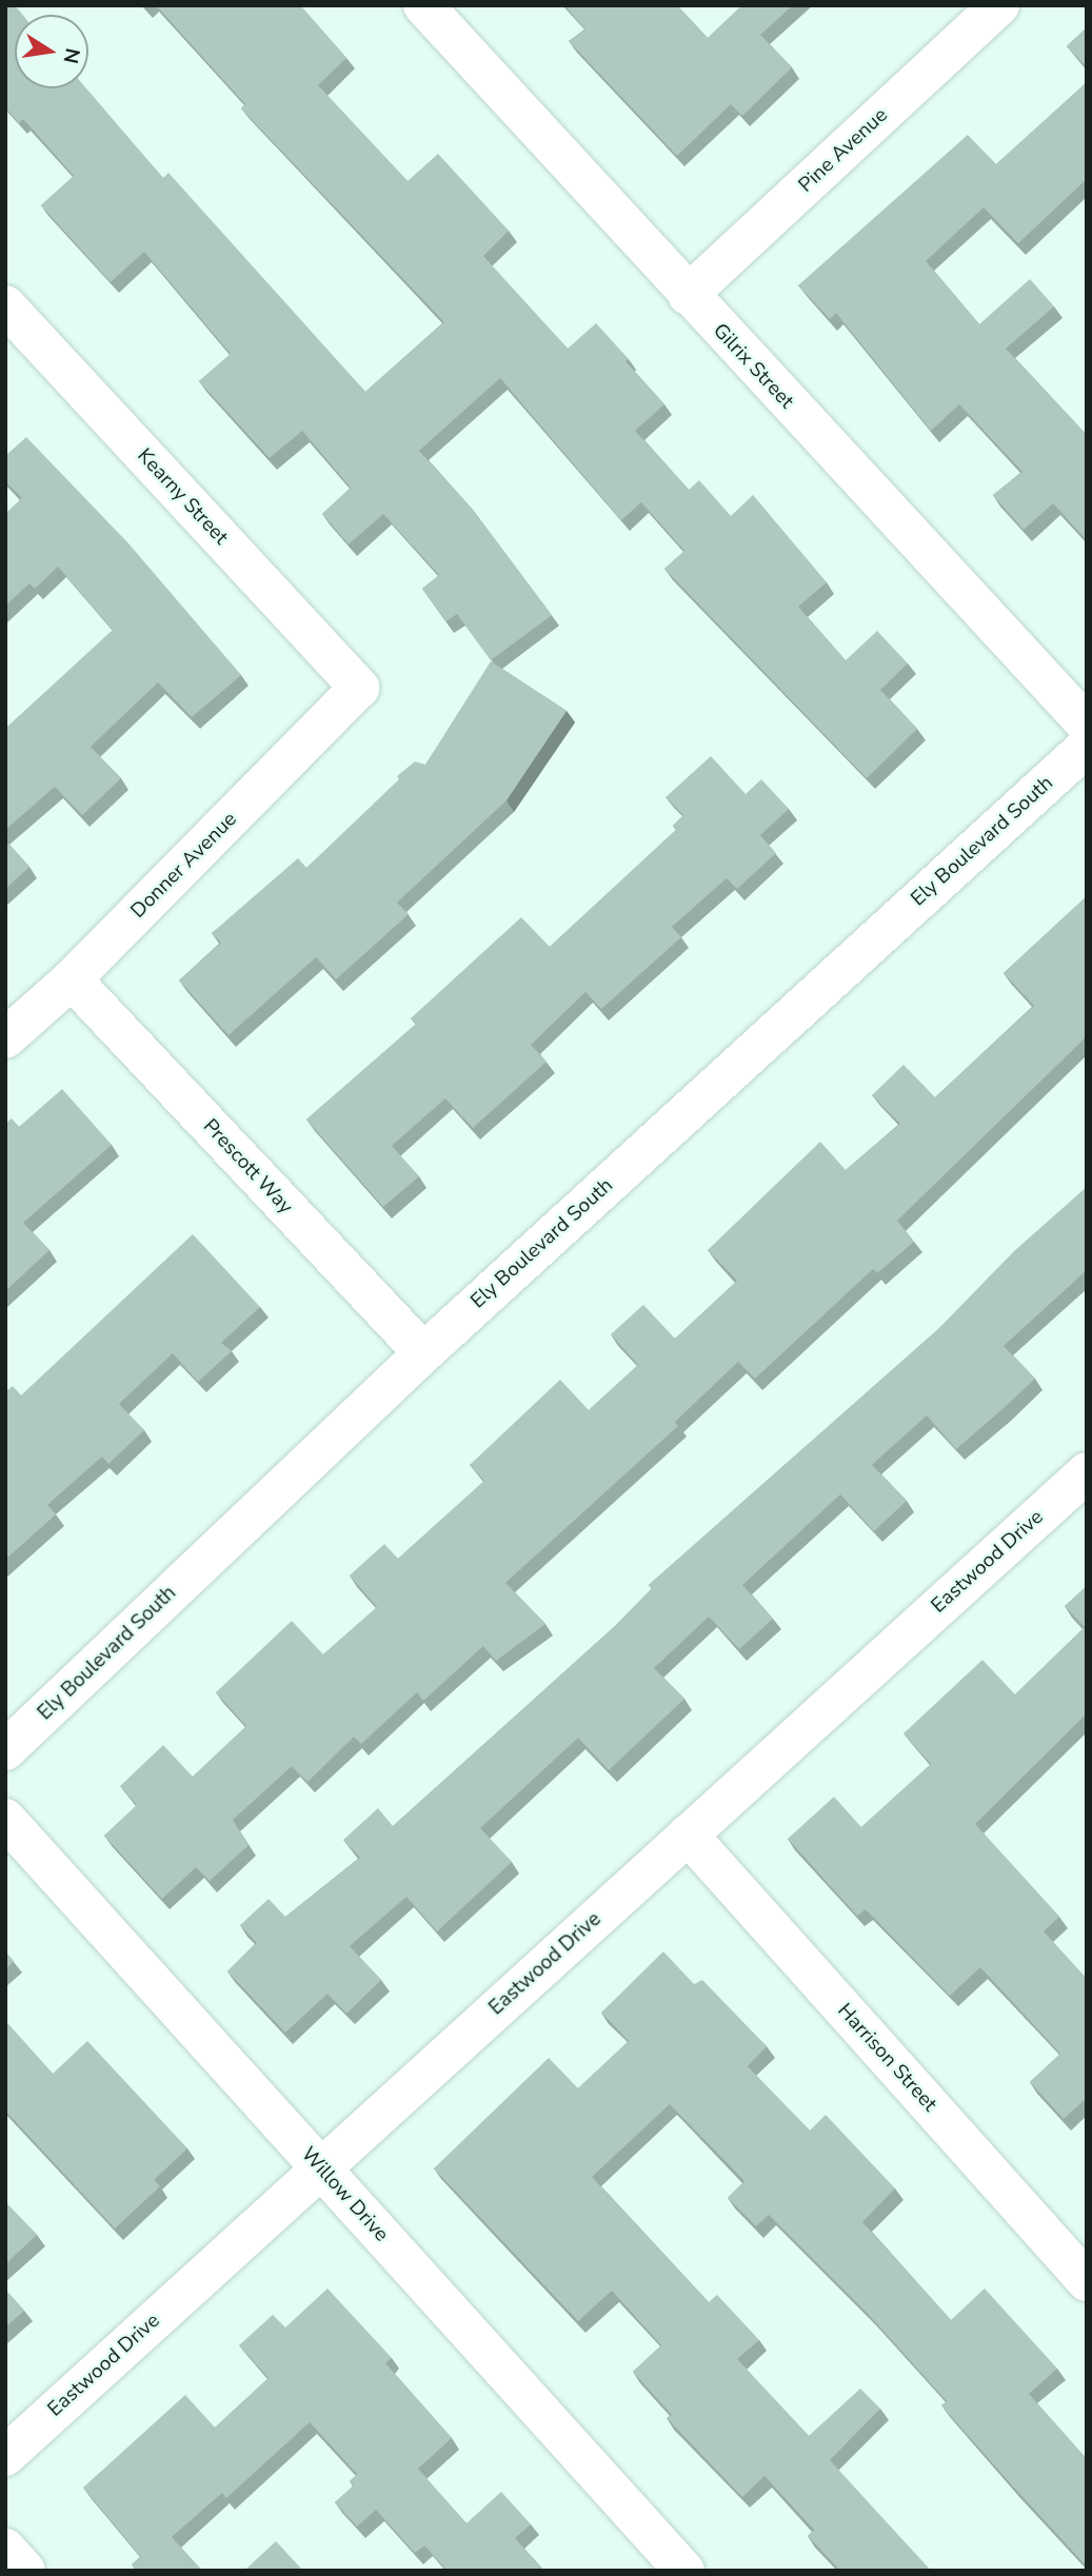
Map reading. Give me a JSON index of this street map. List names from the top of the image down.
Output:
{
  "streets": {
    "street": [
      "Pine Avenue",
      "Gilrix Street",
      "Kearny Street",
      "Ely Boulevard South",
      "Donner Avenue",
      "Prescott Way",
      "Eastwood Drive",
      "Harrison Street",
      "Willow Drive"
    ]
  },
  "crossings": [
    ["Pine Avenue", "Gilrix Street"],
    ["Kearny Street", "Donner Avenue"],
    ["Ely Boulevard South", "Prescott Way"],
    ["Donner Avenue", "Prescott Way"],
    ["Eastwood Drive", "Harrison Street"],
    ["Eastwood Drive", "Willow Drive"]
  ],
  "north": "right"
}
